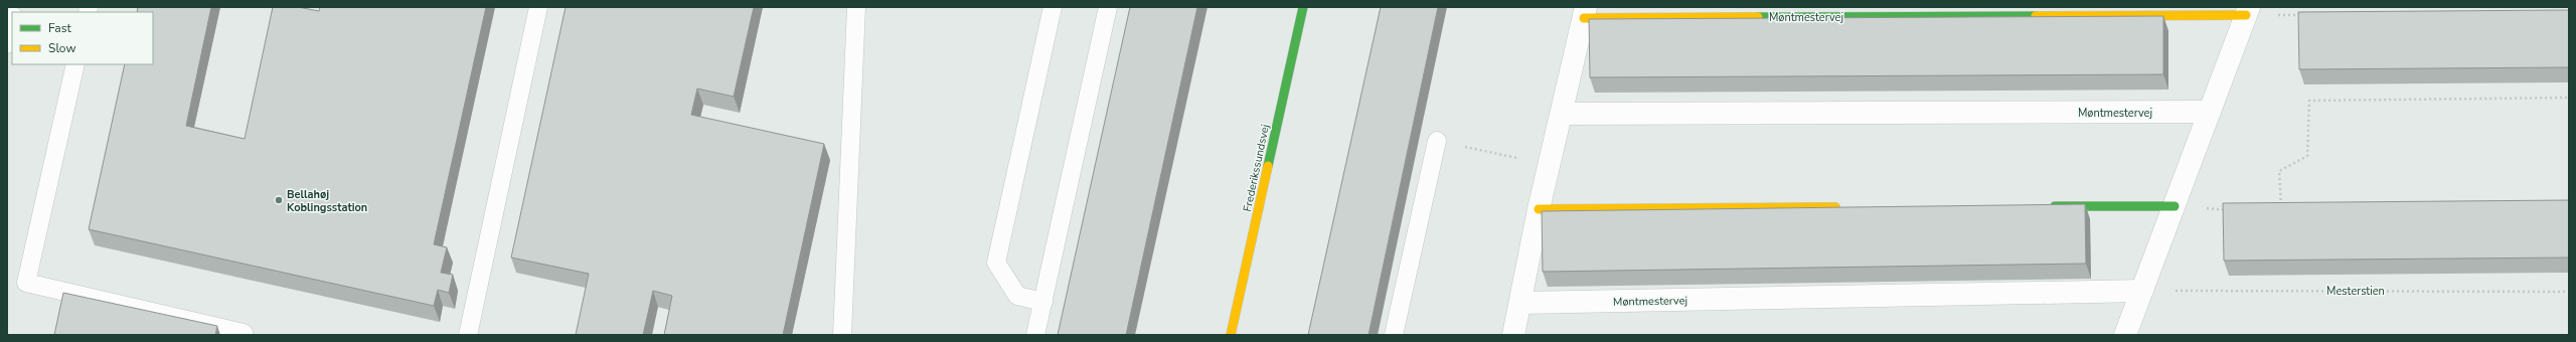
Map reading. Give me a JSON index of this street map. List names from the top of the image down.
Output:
{
  "streets": {
    "street": ["Møntmestervej", "Frederikssundsvej"],
    "path": ["Mesterstien"]
  },
  "crossings": [
    ["Møntmestervej", "Mesterstien"]
  ],
  "places": ["Bellahøj Koblingsstation"],
  "legend": ["Fast", "Slow"]
}
